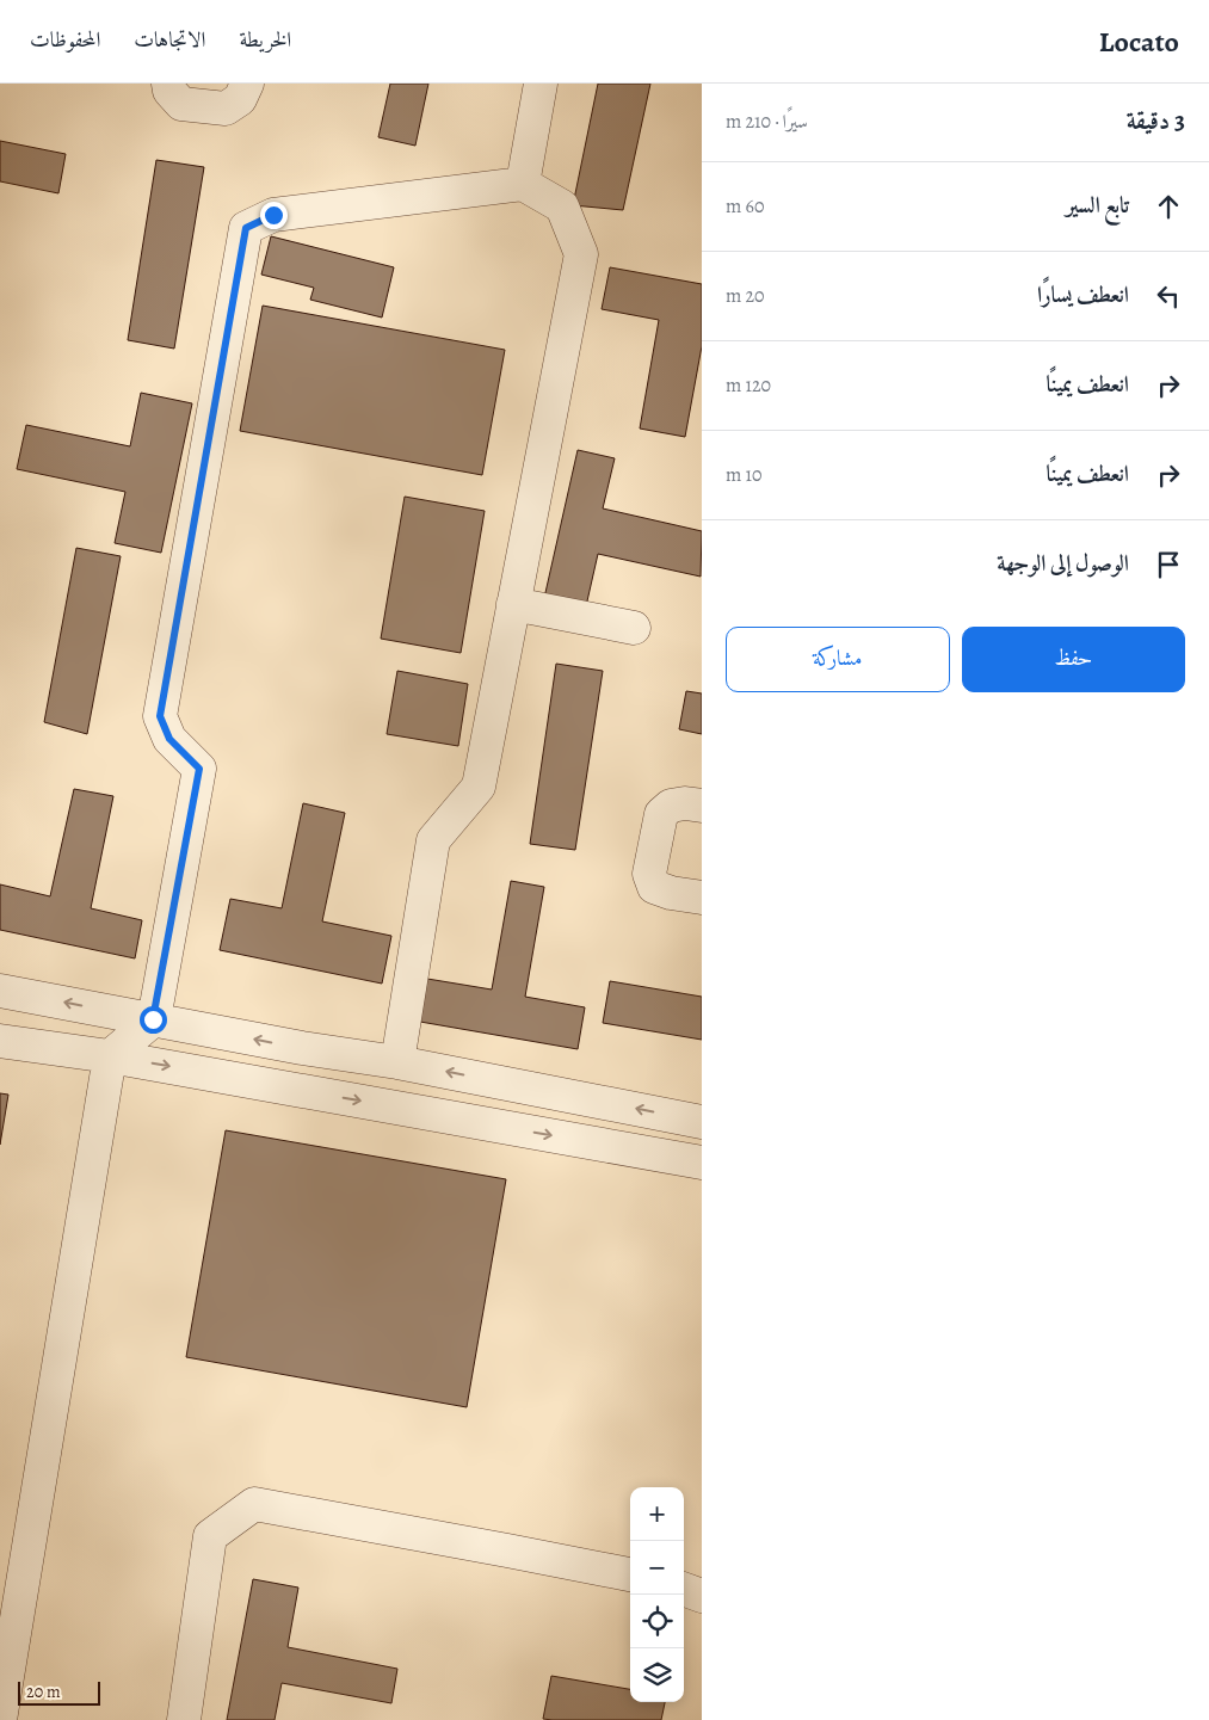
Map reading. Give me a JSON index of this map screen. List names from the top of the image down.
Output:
{
  "scale_bar": "20 m",
  "page": {
    "header": "Locato",
    "nav": ["الخريطة", "الاتجاهات", "المحفوظات"],
    "heading": ["3 دقيقة", "سيرًا · 210 m"],
    "list": [
      ["تابع السير", "60 m"],
      ["انعطف يسارًا", "20 m"],
      ["انعطف يمينًا", "120 m"],
      ["انعطف يمينًا", "10 m"],
      "الوصول إلى الوجهة"
    ],
    "buttons": ["حفظ", "مشاركة"],
    "map_buttons": ["+", "−"],
    "scale": "20 m"
  }
}
